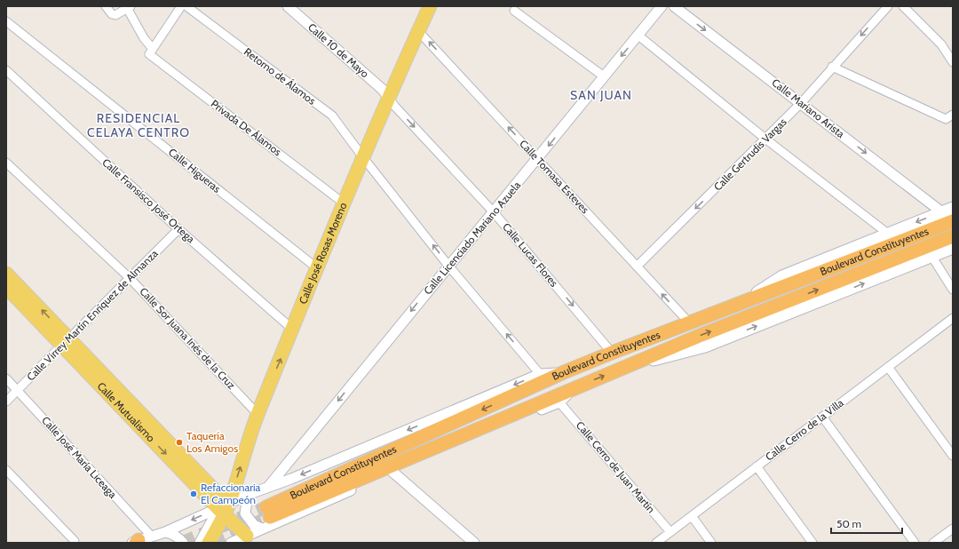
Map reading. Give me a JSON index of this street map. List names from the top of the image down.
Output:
{
  "streets": {
    "highway": ["Boulevard Constituyentes"],
    "main road": ["Calle José Rosas Moreno", "Calle Mutualismo"],
    "street": [
      "Calle 10 de Mayo",
      "Retorno de Álamos",
      "Calle Mariano Arista",
      "Privada De Álamos",
      "Calle Gertrudis Vargas",
      "Calle Higueras",
      "Calle Tomasa Esteves",
      "Calle Fransisco José Ortega",
      "Calle Licenciado Mariano Azuela",
      "Calle Lucas Flores",
      "Calle Virrey Martín Enríquez de Almanza",
      "Calle Sor Juana Inés de la Cruz",
      "Calle Cerro de la Villa",
      "Calle José María Liceaga",
      "Calle Cerro de Juan Martín"
    ]
  },
  "crossings": [
    ["Calle 10 de Mayo", "Calle José Rosas Moreno"],
    ["Calle 10 de Mayo", "Calle Lucas Flores"],
    ["Retorno de Álamos", "Calle Licenciado Mariano Azuela"],
    ["Retorno de Álamos", "Calle José Rosas Moreno"],
    ["Calle Mariano Arista", "Calle Gertrudis Vargas"],
    ["Privada De Álamos", "Calle José Rosas Moreno"],
    ["Calle Gertrudis Vargas", "Calle Tomasa Esteves"],
    ["Calle Higueras", "Calle José Rosas Moreno"],
    ["Calle Tomasa Esteves", "Calle Licenciado Mariano Azuela"],
    ["Calle Tomasa Esteves", "Boulevard Constituyentes"],
    ["Calle Tomasa Esteves", "Calle José Rosas Moreno"],
    ["Calle Fransisco José Ortega", "Calle José Rosas Moreno"],
    ["Calle Fransisco José Ortega", "Calle Virrey Martín Enríquez de Almanza"],
    ["Calle Licenciado Mariano Azuela", "Calle Lucas Flores"],
    ["Boulevard Constituyentes", "Calle Lucas Flores"],
    ["Calle José Rosas Moreno", "Calle Lucas Flores"],
    ["Calle José Rosas Moreno", "Calle Sor Juana Inés de la Cruz"],
    ["Calle José Rosas Moreno", "Calle Mutualismo"],
    ["Calle Virrey Martín Enríquez de Almanza", "Calle Sor Juana Inés de la Cruz"],
    ["Calle Virrey Martín Enríquez de Almanza", "Calle Mutualismo"],
    ["Calle Virrey Martín Enríquez de Almanza", "Calle José María Liceaga"],
    ["Calle Cerro de la Villa", "Calle Cerro de Juan Martín"]
  ],
  "one_way": [
    "Retorno de Álamos",
    "Calle Gertrudis Vargas",
    "Calle Tomasa Esteves",
    "Calle Licenciado Mariano Azuela",
    "Calle Lucas Flores"
  ],
  "districts": ["SAN JUAN", "RESIDENCIAL CELAYA CENTRO"],
  "places": ["Taquería Los Amigos", "Refaccionaria El Campeón"],
  "scale_bar": "50 m"
}
